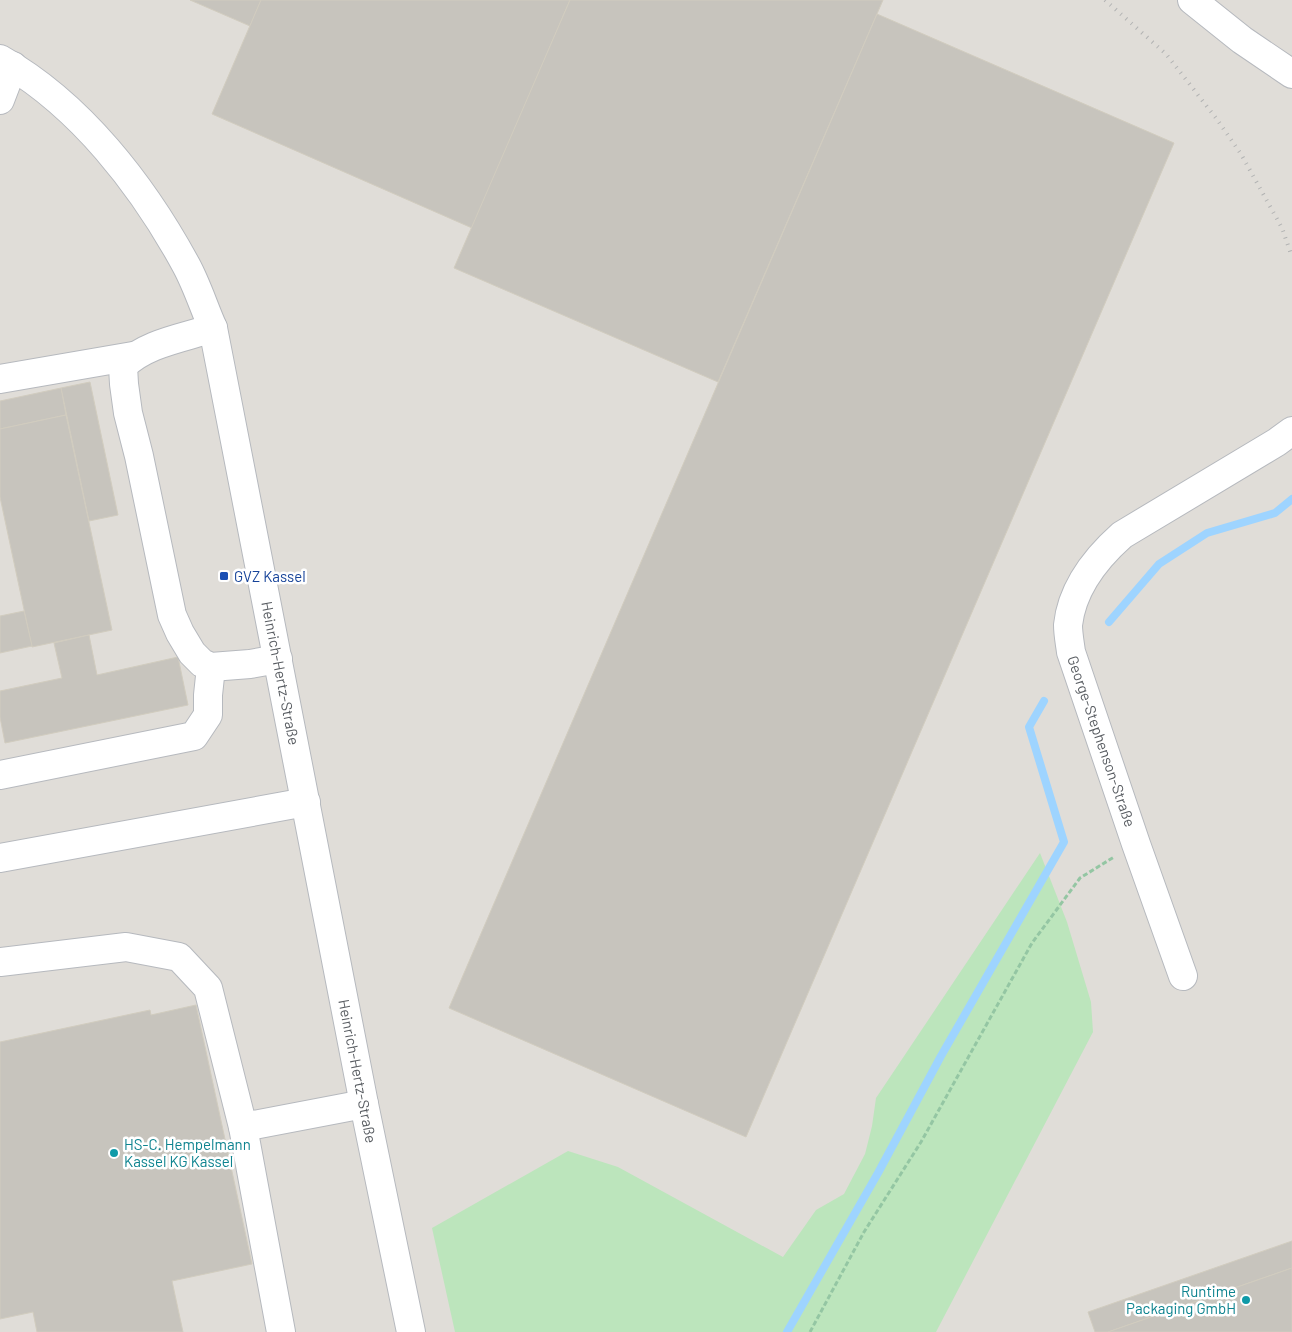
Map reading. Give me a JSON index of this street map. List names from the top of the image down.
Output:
{
  "streets": {
    "street": ["Heinrich-Hertz-Straße", "George-Stephenson-Straße"]
  },
  "places": {
    "transit": ["GVZ Kassel"],
    "other": ["HS-C. Hempelmann Kassel KG Kassel", "Runtime Packaging GmbH"]
  }
}
